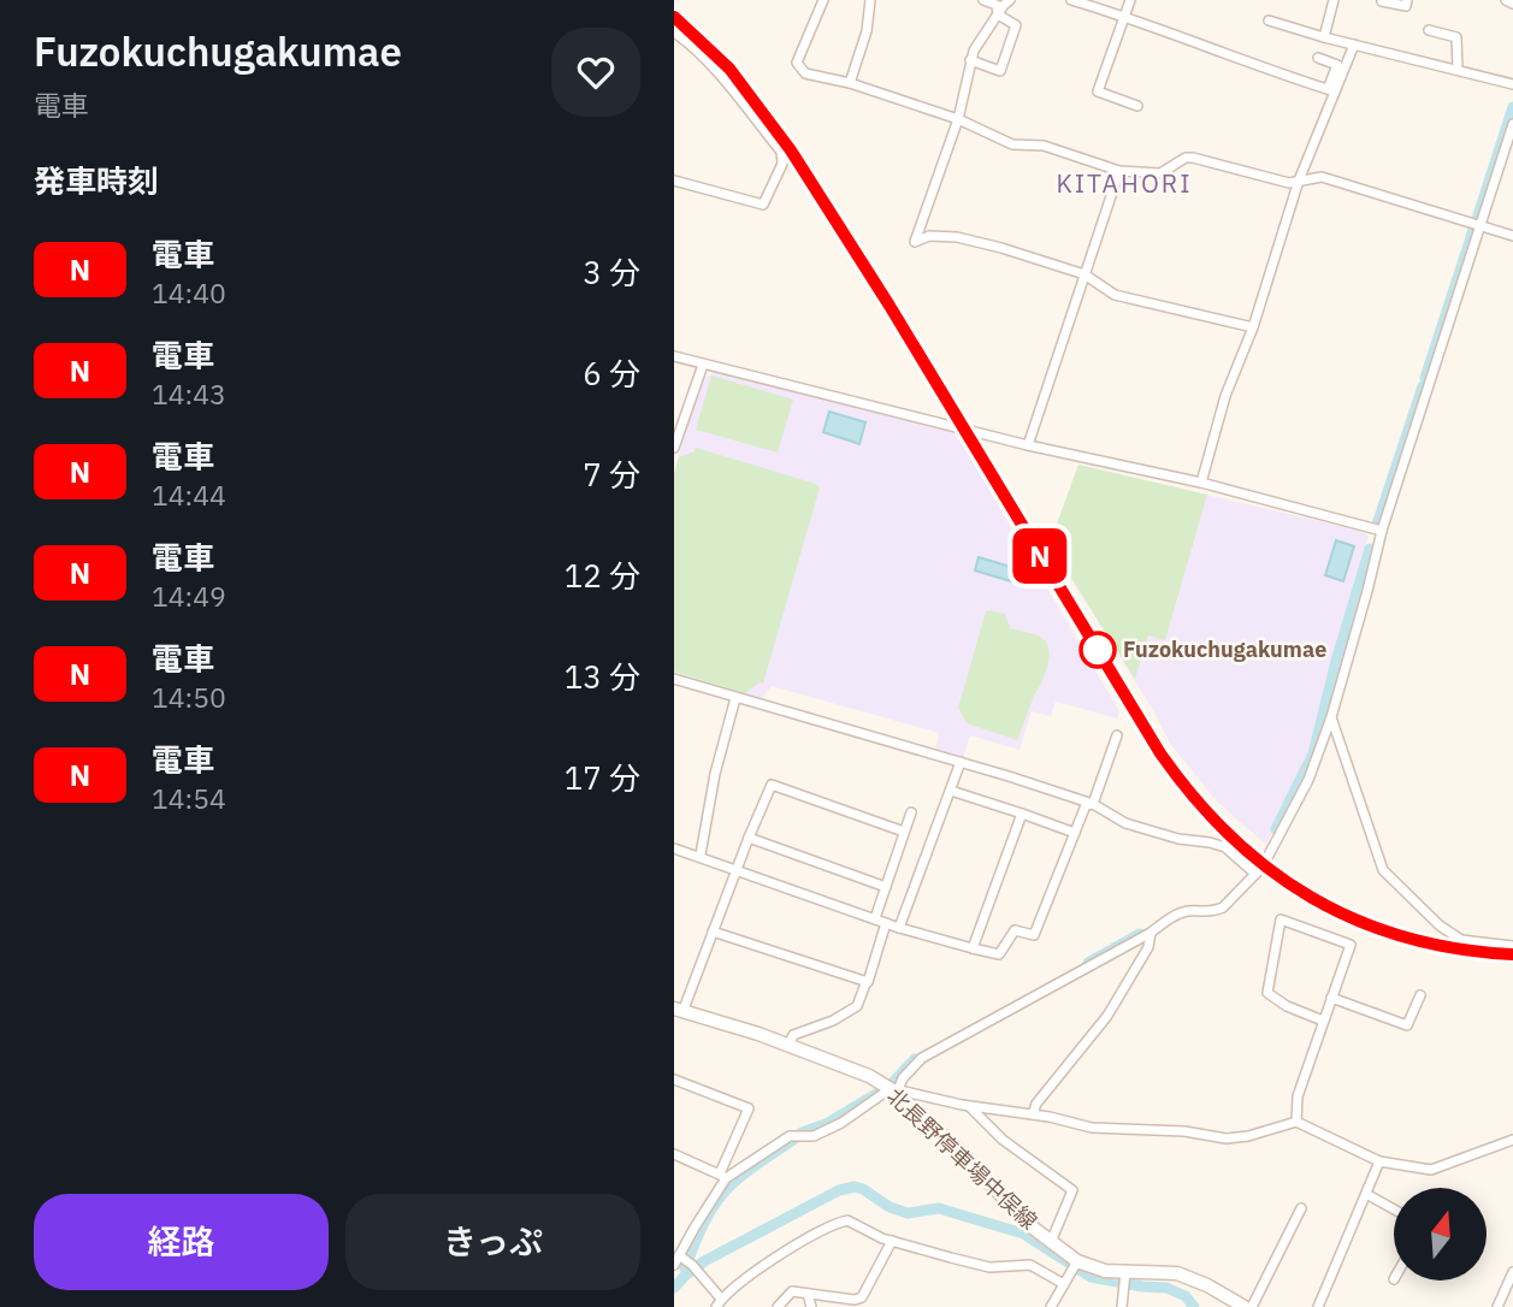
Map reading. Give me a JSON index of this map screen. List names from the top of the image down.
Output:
{
  "streets": {
    "main road": ["北長野停車場中俣線"]
  },
  "districts": ["KITAHORI"],
  "places": ["Fuzokuchugakumae"],
  "north": "top",
  "page": {
    "heading": [
      ["Fuzokuchugakumae", "電車"],
      "発車時刻"
    ],
    "on_map": "N",
    "list": [
      {
        "mark": "N",
        "name": "電車",
        "note": "14:40",
        "value": "3 分"
      },
      {
        "mark": "N",
        "name": "電車",
        "note": "14:43",
        "value": "6 分"
      },
      {
        "mark": "N",
        "name": "電車",
        "note": "14:44",
        "value": "7 分"
      },
      {
        "mark": "N",
        "name": "電車",
        "note": "14:49",
        "value": "12 分"
      },
      {
        "mark": "N",
        "name": "電車",
        "note": "14:50",
        "value": "13 分"
      },
      {
        "mark": "N",
        "name": "電車",
        "note": "14:54",
        "value": "17 分"
      }
    ],
    "buttons": ["経路", "きっぷ"]
  }
}
